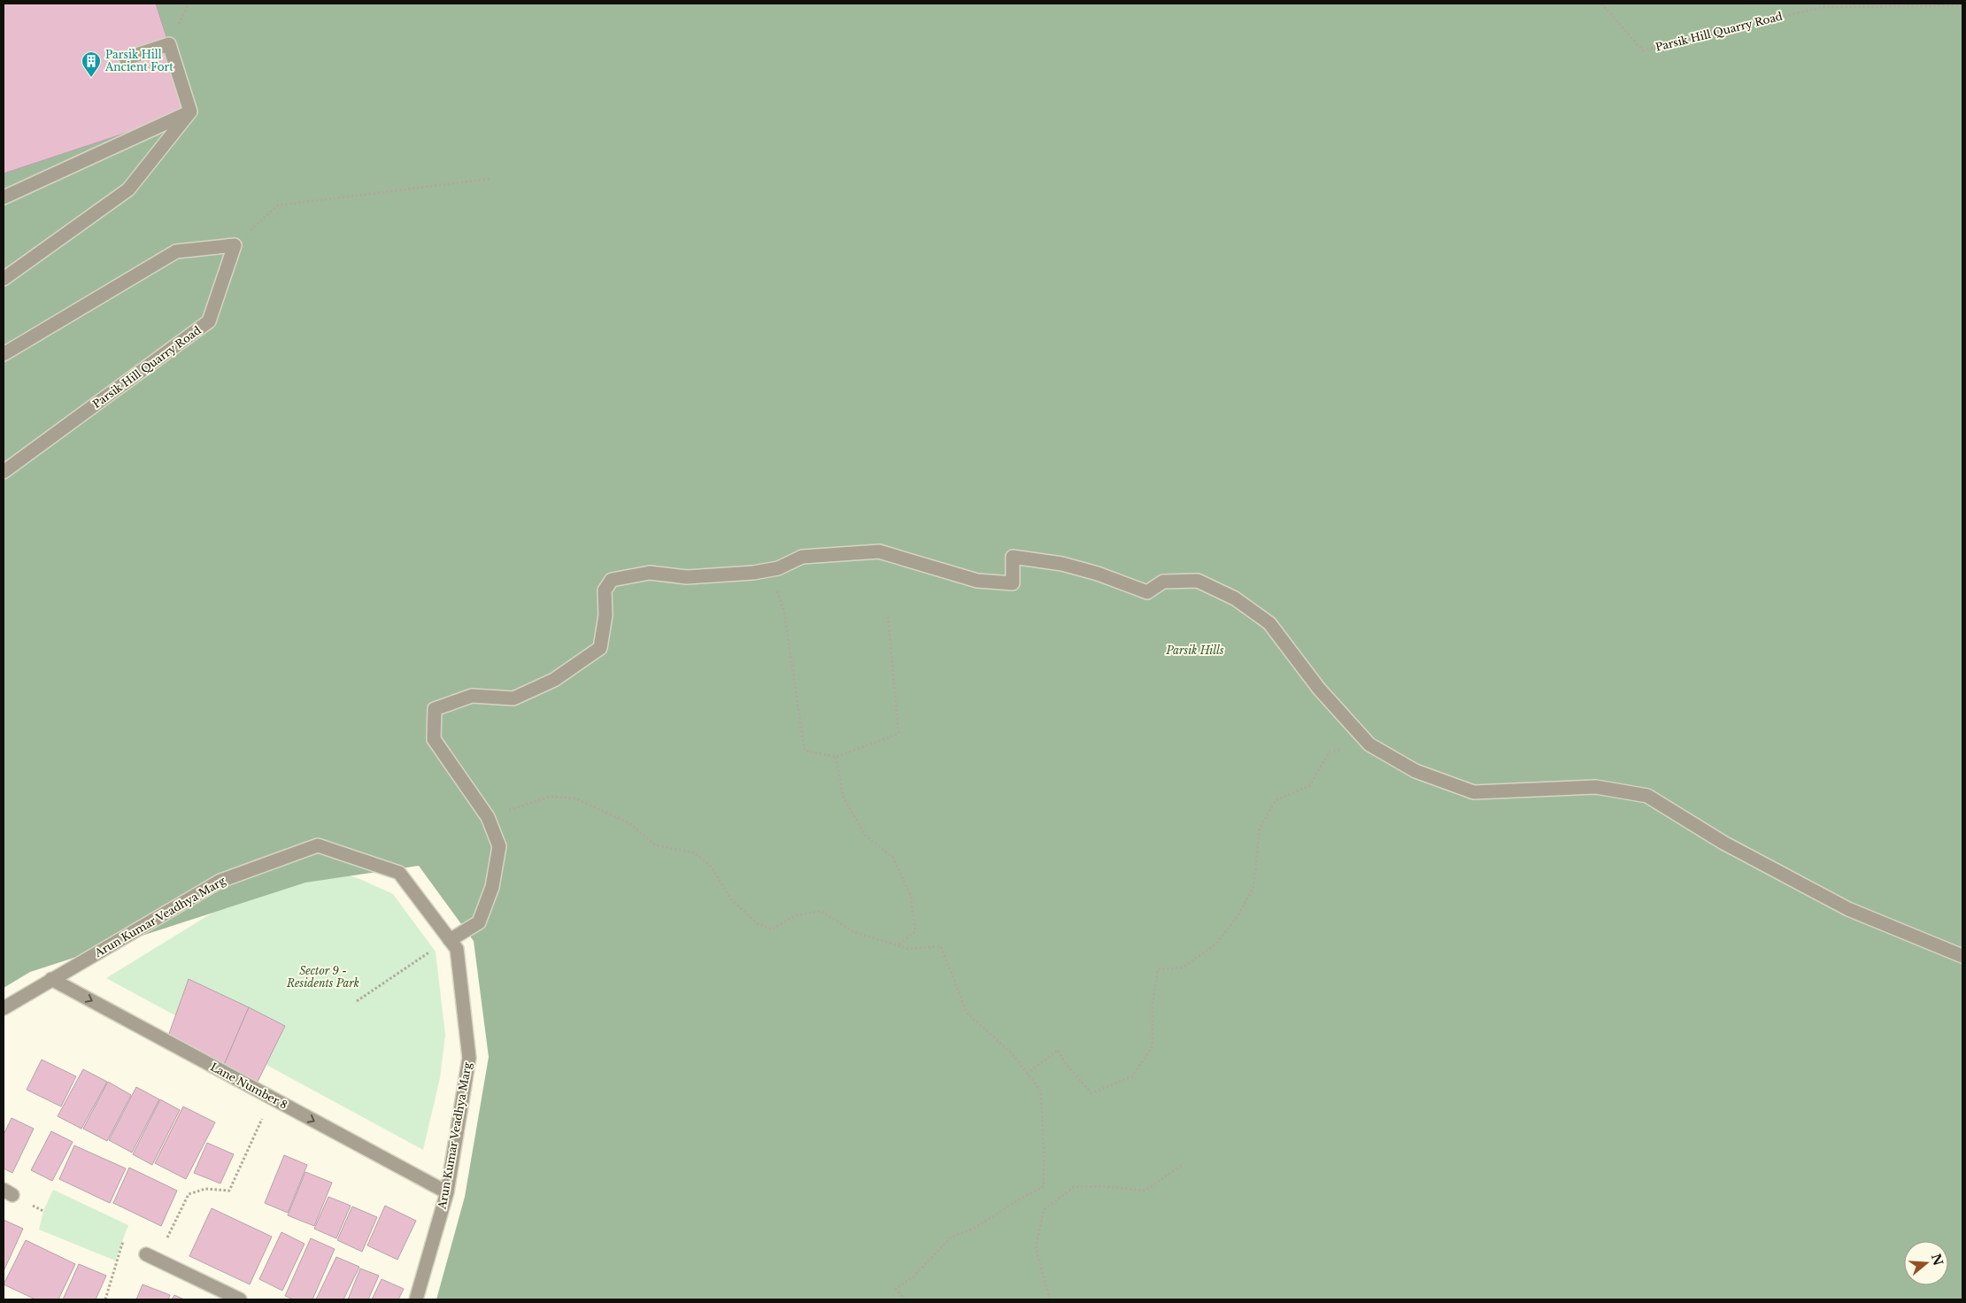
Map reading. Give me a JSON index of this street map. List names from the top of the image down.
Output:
{
  "streets": {
    "street": ["Parsik Hill Quarry Road", "Arun Kumar Veadhya Marg", "Lane Number 8"]
  },
  "crossings": [
    ["Arun Kumar Veadhya Marg", "Lane Number 8"]
  ],
  "one_way": ["Lane Number 8"],
  "parks": ["Parsik Hills", "Sector 9 - Residents Park"],
  "places": {
    "building": ["Parsik Hill Ancient Fort"]
  },
  "north": "right"
}
